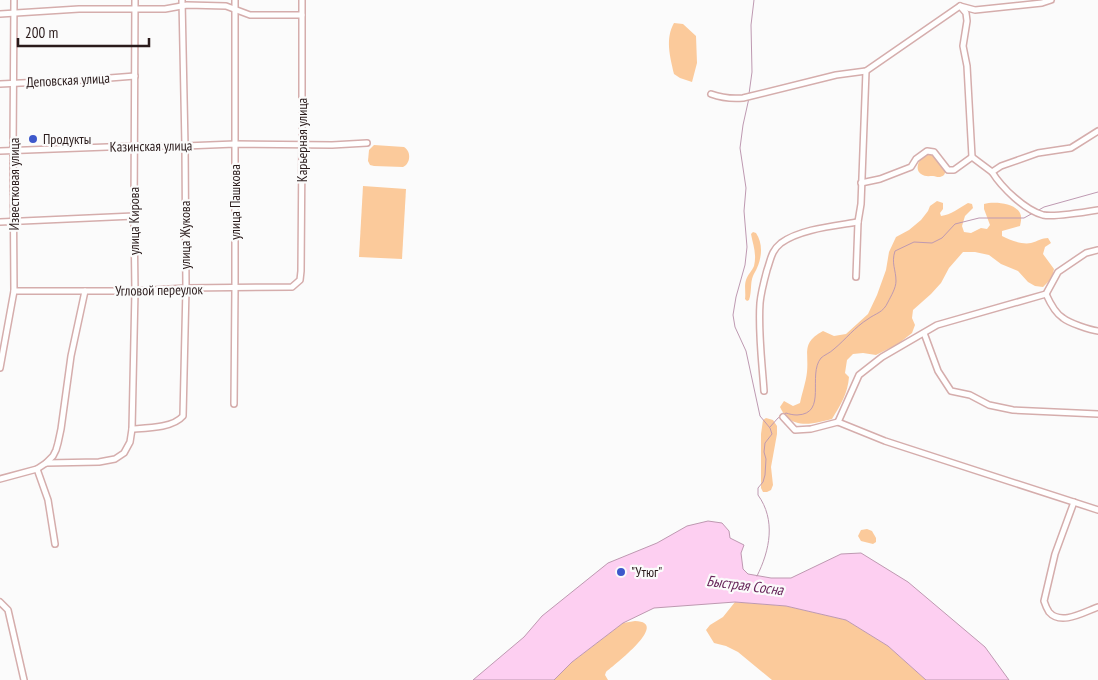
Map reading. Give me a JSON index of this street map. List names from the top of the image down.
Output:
{
  "streets": {
    "street": [
      "Деповская улица",
      "Карьерная улица",
      "Казинская улица",
      "Известковая улица",
      "улица Пашкова",
      "улица Кирова",
      "улица Жукова",
      "Угловой переулок"
    ]
  },
  "crossings": [
    ["Деповская улица", "Известковая улица"],
    ["Деповская улица", "улица Кирова"],
    ["Карьерная улица", "Казинская улица"],
    ["Карьерная улица", "Угловой переулок"],
    ["Казинская улица", "Известковая улица"],
    ["Казинская улица", "улица Пашкова"],
    ["Казинская улица", "улица Кирова"],
    ["Казинская улица", "улица Жукова"],
    ["Известковая улица", "Угловой переулок"],
    ["улица Пашкова", "Угловой переулок"],
    ["улица Кирова", "улица Жукова"],
    ["улица Кирова", "Угловой переулок"],
    ["улица Жукова", "Угловой переулок"]
  ],
  "water": ["Быстрая Сосна"],
  "places": ["Продукты", "\"Утюг\""],
  "scale_bar": "200 m"
}
